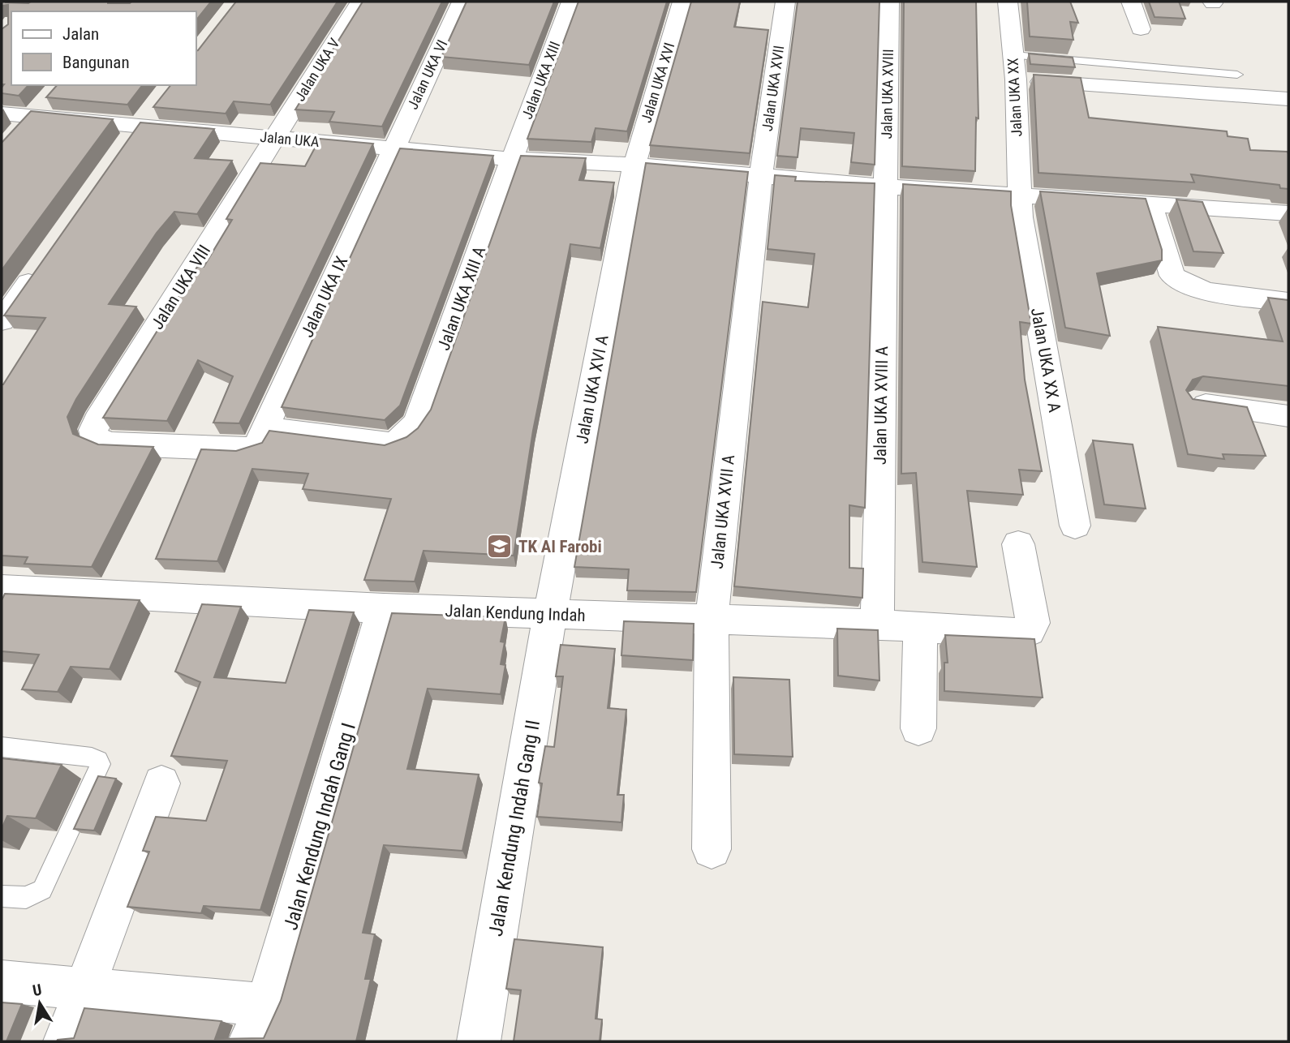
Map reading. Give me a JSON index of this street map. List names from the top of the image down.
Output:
{
  "streets": {
    "street": [
      "Jalan UKA V",
      "Jalan UKA VI",
      "Jalan UKA XIII",
      "Jalan UKA XVI",
      "Jalan UKA XVII",
      "Jalan UKA XVIII",
      "Jalan UKA XX",
      "Jalan UKA",
      "Jalan UKA VIII",
      "Jalan UKA IX",
      "Jalan UKA XIII A",
      "Jalan UKA XX A",
      "Jalan UKA XVI A",
      "Jalan UKA XVIII A",
      "Jalan UKA XVII A",
      "Jalan Kendung Indah",
      "Jalan Kendung Indah Gang I",
      "Jalan Kendung Indah Gang II"
    ]
  },
  "crossings": [
    ["Jalan UKA V", "Jalan UKA"],
    ["Jalan UKA V", "Jalan UKA VIII"],
    ["Jalan UKA VI", "Jalan UKA"],
    ["Jalan UKA VI", "Jalan UKA IX"],
    ["Jalan UKA XIII", "Jalan UKA"],
    ["Jalan UKA XIII", "Jalan UKA XIII A"],
    ["Jalan UKA XVI", "Jalan UKA"],
    ["Jalan UKA XVI", "Jalan UKA XVI A"],
    ["Jalan UKA XVII", "Jalan UKA"],
    ["Jalan UKA XVII", "Jalan UKA XVII A"],
    ["Jalan UKA XVIII", "Jalan UKA"],
    ["Jalan UKA XVIII", "Jalan UKA XVIII A"],
    ["Jalan UKA XX", "Jalan UKA"],
    ["Jalan UKA XX", "Jalan UKA XX A"],
    ["Jalan UKA", "Jalan UKA VIII"],
    ["Jalan UKA", "Jalan UKA IX"],
    ["Jalan UKA", "Jalan UKA XIII A"],
    ["Jalan UKA", "Jalan UKA XX A"],
    ["Jalan UKA", "Jalan UKA XVI A"],
    ["Jalan UKA", "Jalan UKA XVIII A"],
    ["Jalan UKA", "Jalan UKA XVII A"],
    ["Jalan UKA VIII", "Jalan UKA IX"],
    ["Jalan UKA VIII", "Jalan UKA XIII A"],
    ["Jalan UKA IX", "Jalan UKA XIII A"],
    ["Jalan UKA XVI A", "Jalan Kendung Indah"],
    ["Jalan UKA XVI A", "Jalan Kendung Indah Gang II"],
    ["Jalan UKA XVIII A", "Jalan Kendung Indah"],
    ["Jalan UKA XVII A", "Jalan Kendung Indah"],
    ["Jalan Kendung Indah", "Jalan Kendung Indah Gang I"],
    ["Jalan Kendung Indah", "Jalan Kendung Indah Gang II"]
  ],
  "places": {
    "school or university": ["TK Al Farobi"]
  },
  "legend": ["Jalan", "Bangunan"],
  "north": "top"
}
